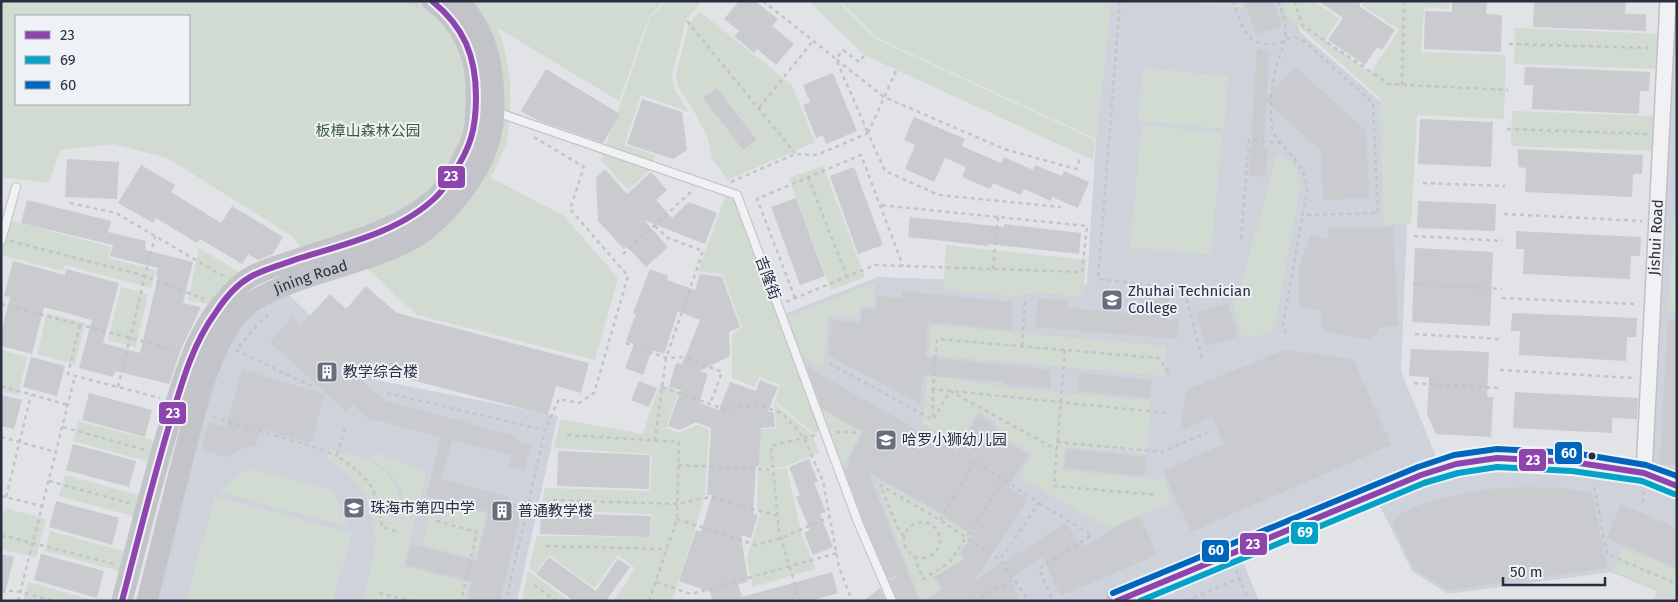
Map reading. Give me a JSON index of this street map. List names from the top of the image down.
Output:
{
  "streets": {
    "main road": ["Jining Road"],
    "street": ["Jishui Road"],
    "lane": ["吉隆街"]
  },
  "crossings": [
    ["Jining Road", "吉隆街"]
  ],
  "parks": ["板樟山森林公园"],
  "places": {
    "school or university": ["Zhuhai Technician College", "哈罗小狮幼儿园", "珠海市第四中学"],
    "building": ["教学综合楼", "普通教学楼"]
  },
  "lines": ["transit line 23", "transit line 60", "transit line 69"],
  "legend": ["23", "69", "60"],
  "scale_bar": "50 m"
}
